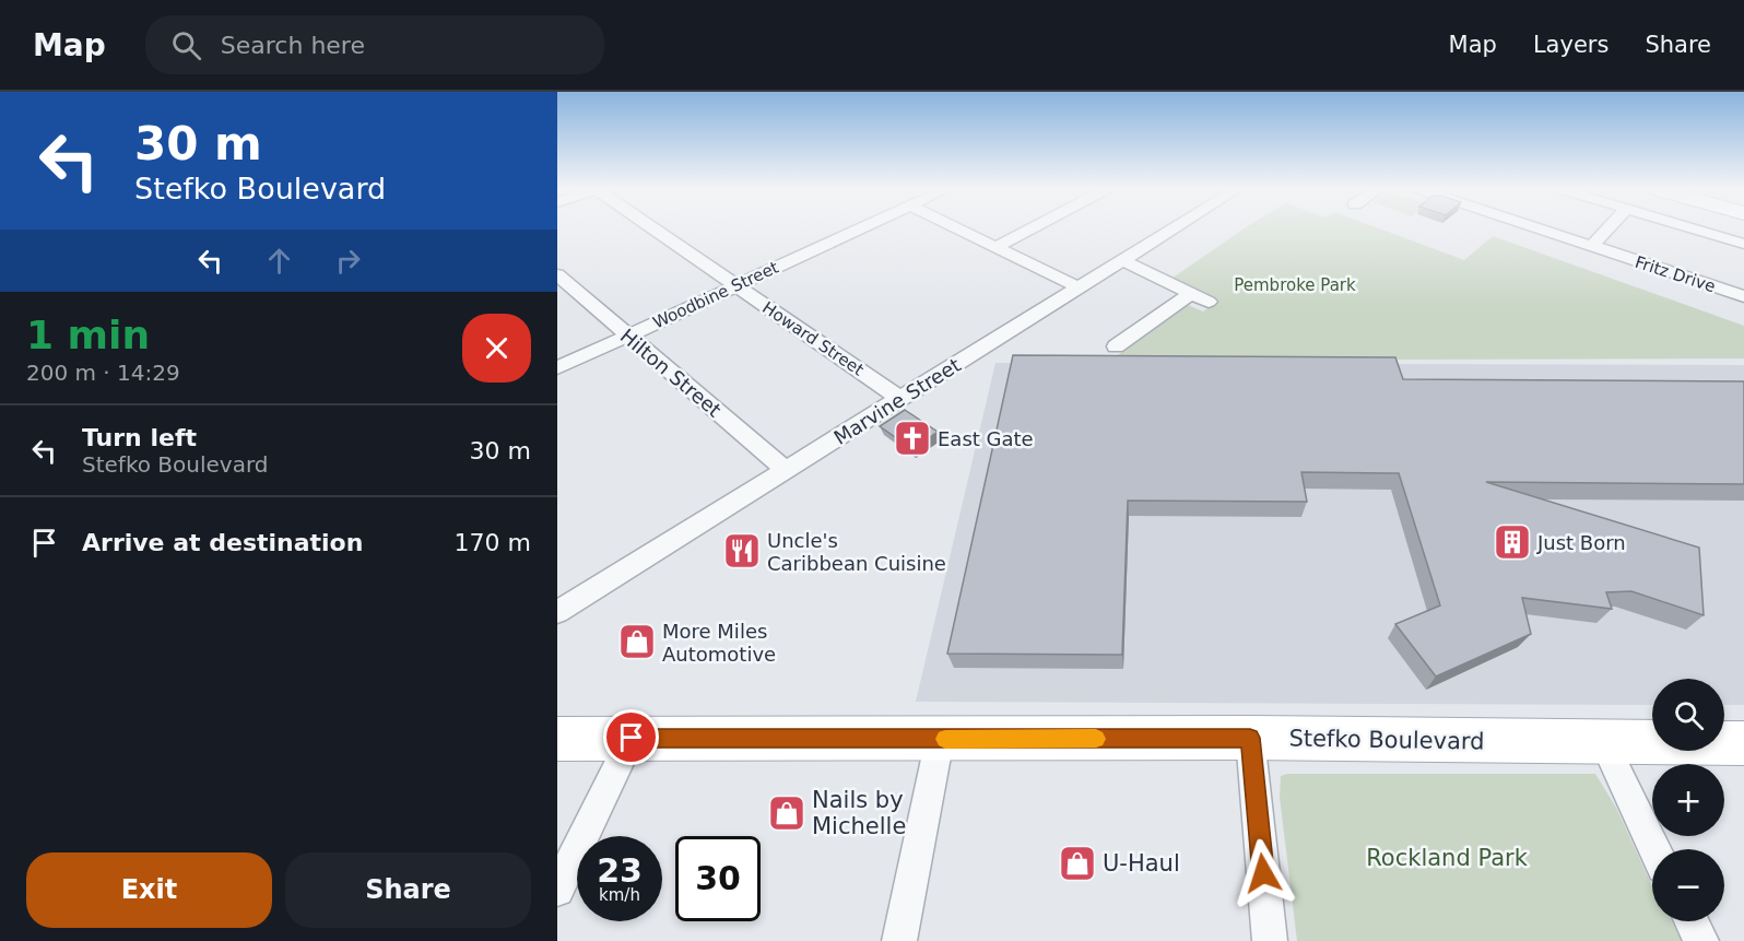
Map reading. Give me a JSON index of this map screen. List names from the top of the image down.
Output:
{
  "streets": {
    "main road": ["Stefko Boulevard"],
    "street": [
      "Fritz Drive",
      "Woodbine Street",
      "Howard Street",
      "Hilton Street",
      "Marvine Street"
    ]
  },
  "crossings": [
    ["Woodbine Street", "Howard Street"],
    ["Woodbine Street", "Hilton Street"],
    ["Howard Street", "Marvine Street"],
    ["Hilton Street", "Marvine Street"]
  ],
  "parks": ["Pembroke Park", "Rockland Park"],
  "places": {
    "church": ["East Gate"],
    "building": ["Just Born"],
    "restaurant": ["Uncle's Caribbean Cuisine"],
    "shop": ["More Miles Automotive", "Nails by Michelle", "U-Haul"]
  },
  "page": {
    "header": "Map",
    "search": "Search here",
    "nav": ["Map", "Layers", "Share"],
    "turn": ["30 m", "Stefko Boulevard"],
    "heading": ["1 min", "200 m · 14:29"],
    "list": [
      {
        "name": "Turn left",
        "note": "Stefko Boulevard",
        "value": "30 m"
      },
      {
        "name": "Arrive at destination",
        "value": "170 m"
      }
    ],
    "map_buttons": ["+", "−"],
    "speed": "23 km/h",
    "limit": "30",
    "buttons": ["Exit", "Share"]
  }
}
